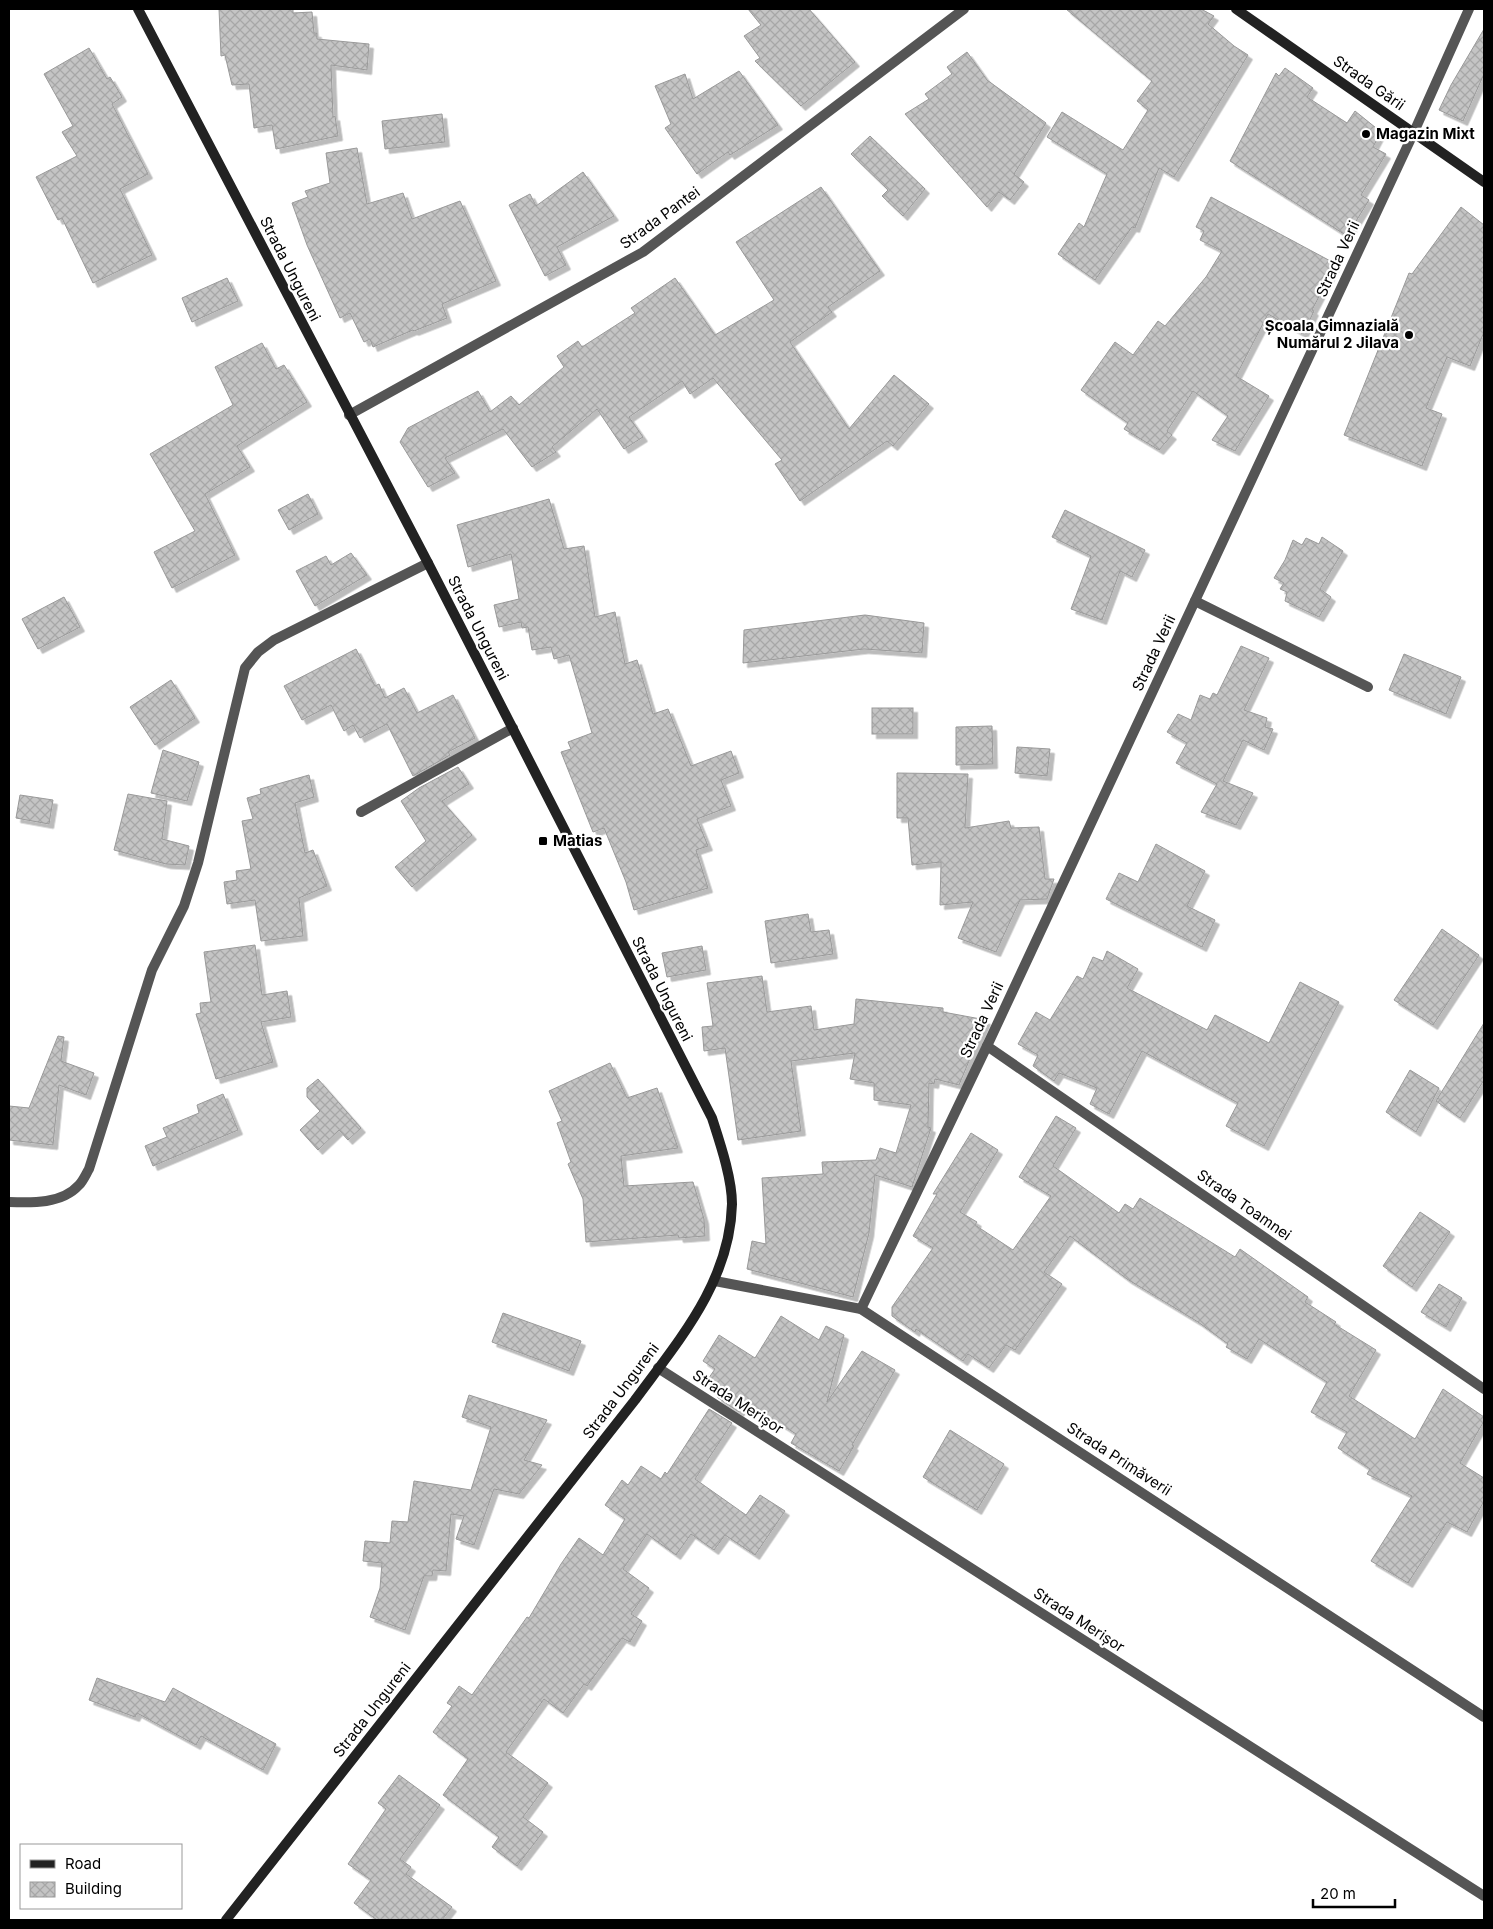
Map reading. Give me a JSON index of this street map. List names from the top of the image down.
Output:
{
  "streets": {
    "main road": ["Strada Gării", "Strada Ungureni"],
    "street": [
      "Strada Pantei",
      "Strada Verii",
      "Strada Toamnei",
      "Strada Merișor",
      "Strada Primăverii"
    ]
  },
  "crossings": [
    ["Strada Gării", "Strada Verii"],
    ["Strada Pantei", "Strada Ungureni"],
    ["Strada Verii", "Strada Toamnei"],
    ["Strada Verii", "Strada Primăverii"],
    ["Strada Ungureni", "Strada Merișor"],
    ["Strada Ungureni", "Strada Primăverii"]
  ],
  "places": {
    "other": ["Magazin Mixt", "Școala Gimnazială Numărul 2 Jilava"],
    "transit": ["Matias"]
  },
  "legend": ["Road", "Building"],
  "scale_bar": "20 m"
}
